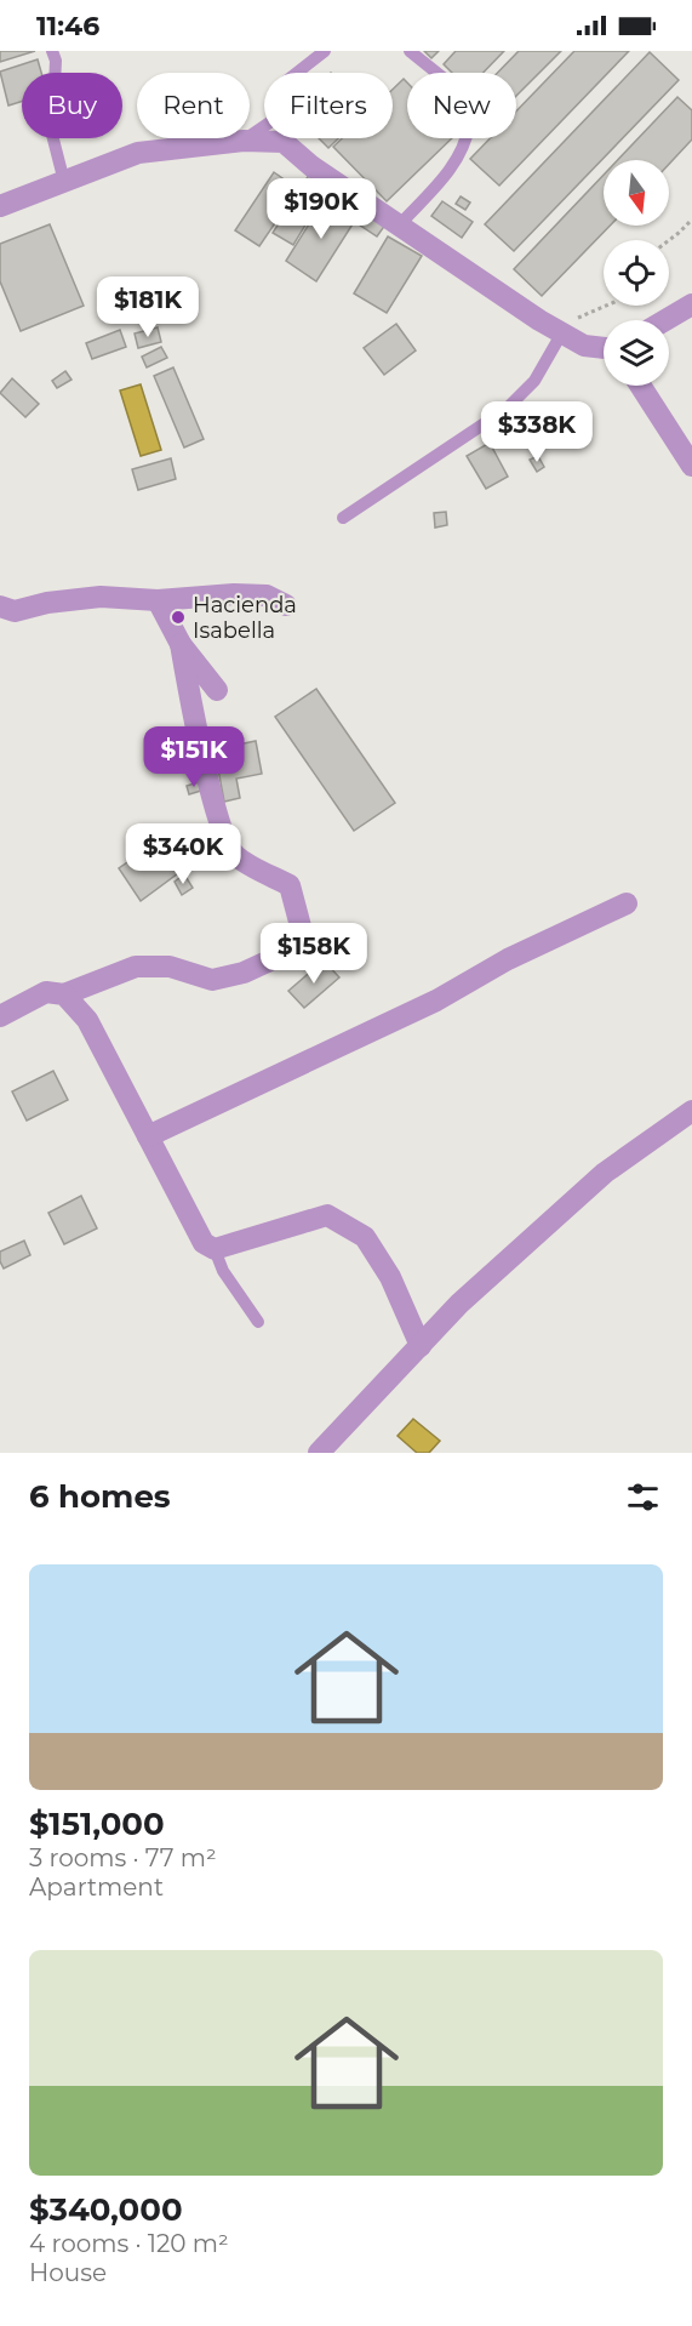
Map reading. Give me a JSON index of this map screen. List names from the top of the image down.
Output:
{
  "places": ["Hacienda Isabella"],
  "north": "bottom",
  "page": {
    "status": "11:46",
    "chip": [
      "Buy",
      "Rent",
      "Filters",
      "New"
    ],
    "price": [
      "$190K",
      "$181K",
      "$338K",
      "$151K",
      "$340K",
      "$158K"
    ],
    "heading": "6 homes",
    "list": [
      {
        "name": "$151,000",
        "note": "3 rooms · 77 m² · Apartment"
      },
      {
        "name": "$340,000",
        "note": "4 rooms · 120 m² · House"
      }
    ]
  }
}
